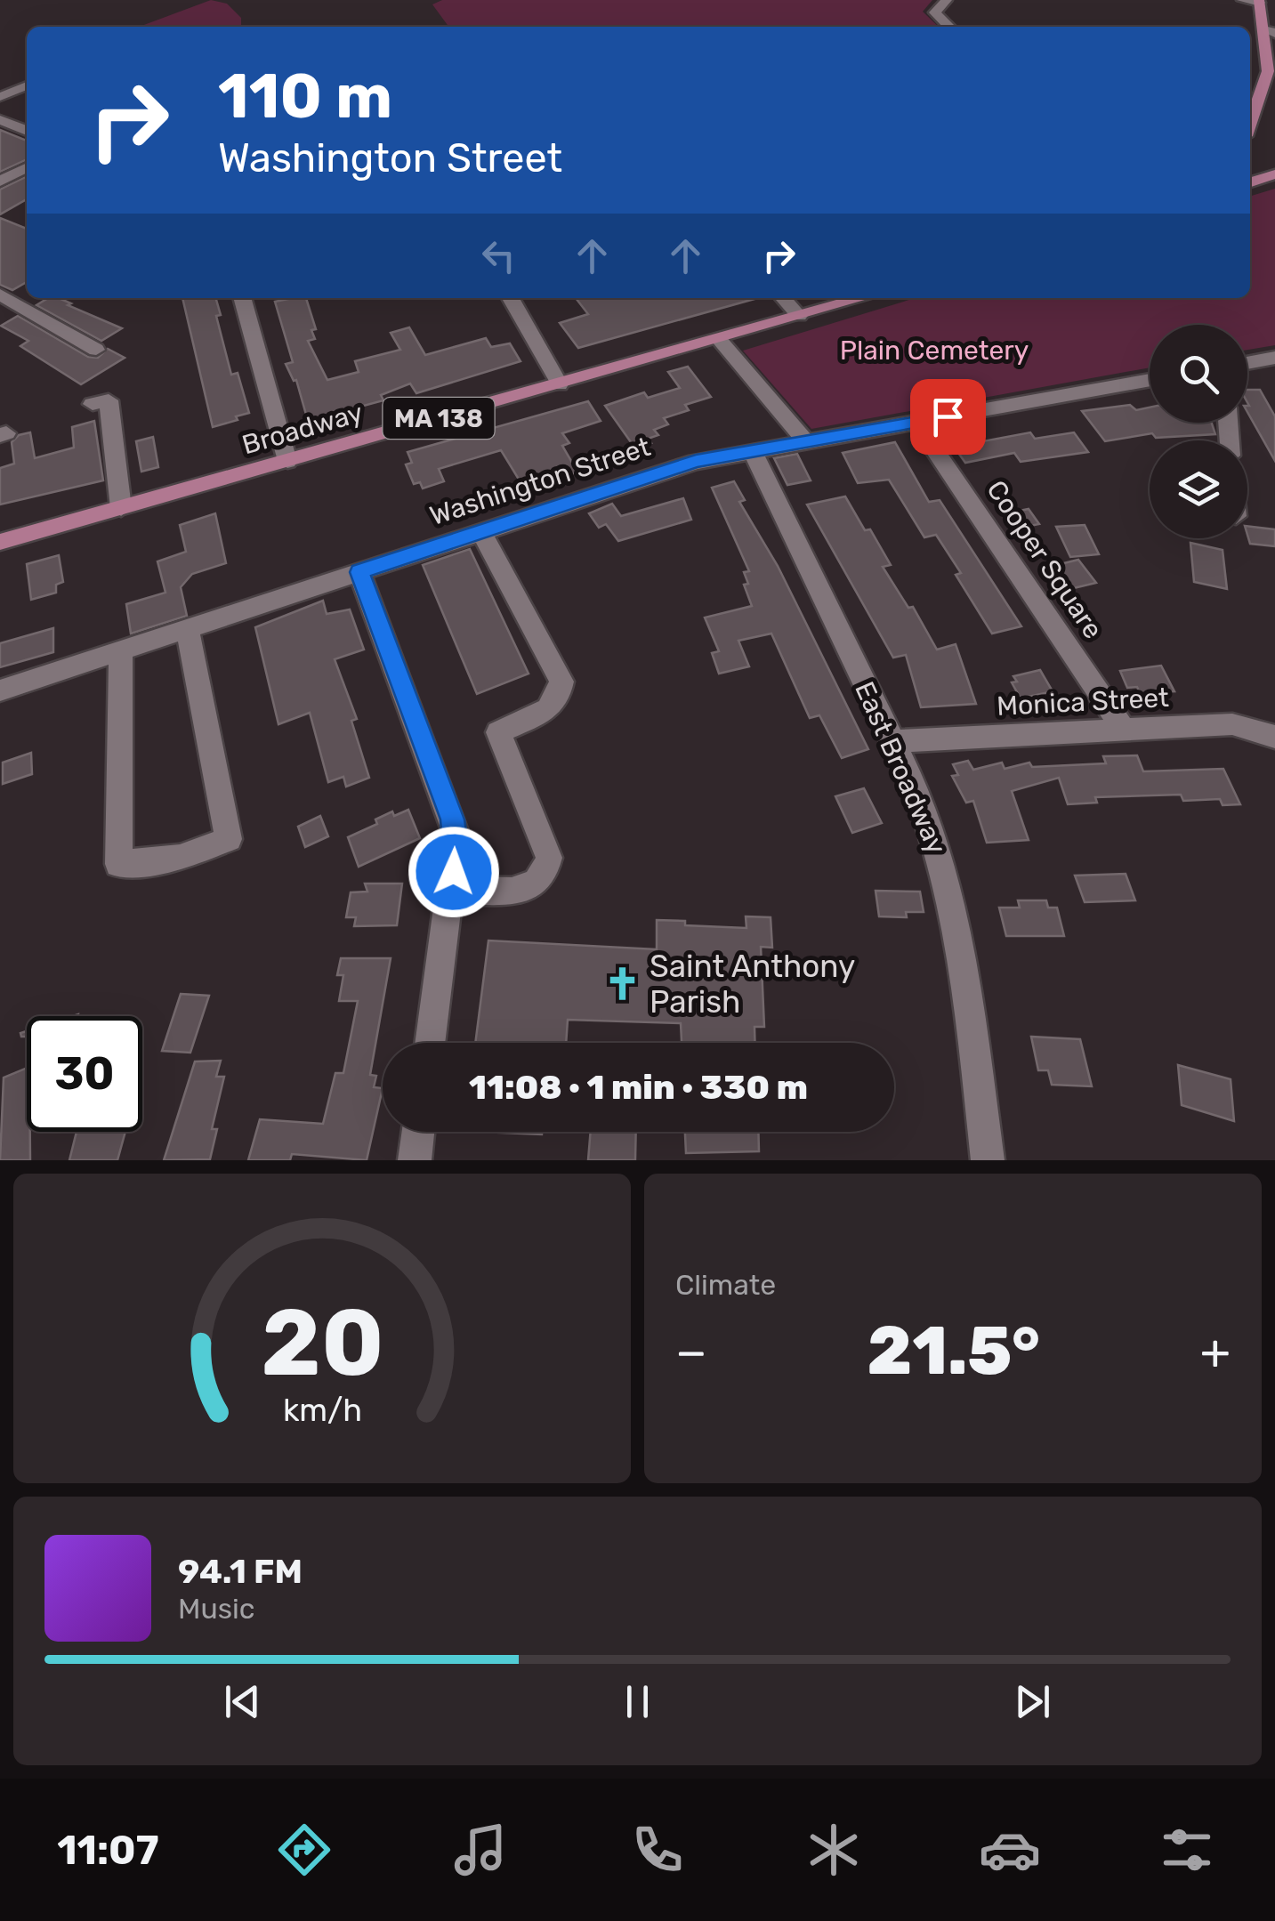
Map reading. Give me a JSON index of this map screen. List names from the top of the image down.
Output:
{
  "streets": {
    "main road": ["MA 138", "Broadway"],
    "street": [
      "Washington Street",
      "Cooper Square",
      "Monica Street",
      "East Broadway"
    ]
  },
  "crossings": [
    ["Washington Street", "Cooper Square"],
    ["Washington Street", "East Broadway"],
    ["Cooper Square", "Monica Street"],
    ["Monica Street", "East Broadway"]
  ],
  "parks": ["Plain Cemetery"],
  "places": {
    "church": ["Saint Anthony Parish"]
  },
  "page": {
    "turn": ["110 m", "Washington Street"],
    "limit": "30",
    "trip": "11:08 · 1 min · 330 m",
    "tile": "Climate",
    "heat": ["−", "21.5°", "+"],
    "song": ["94.1 FM", "Music"],
    "tabs": "11:07",
    "gauge": ["20", "km/h"]
  }
}
